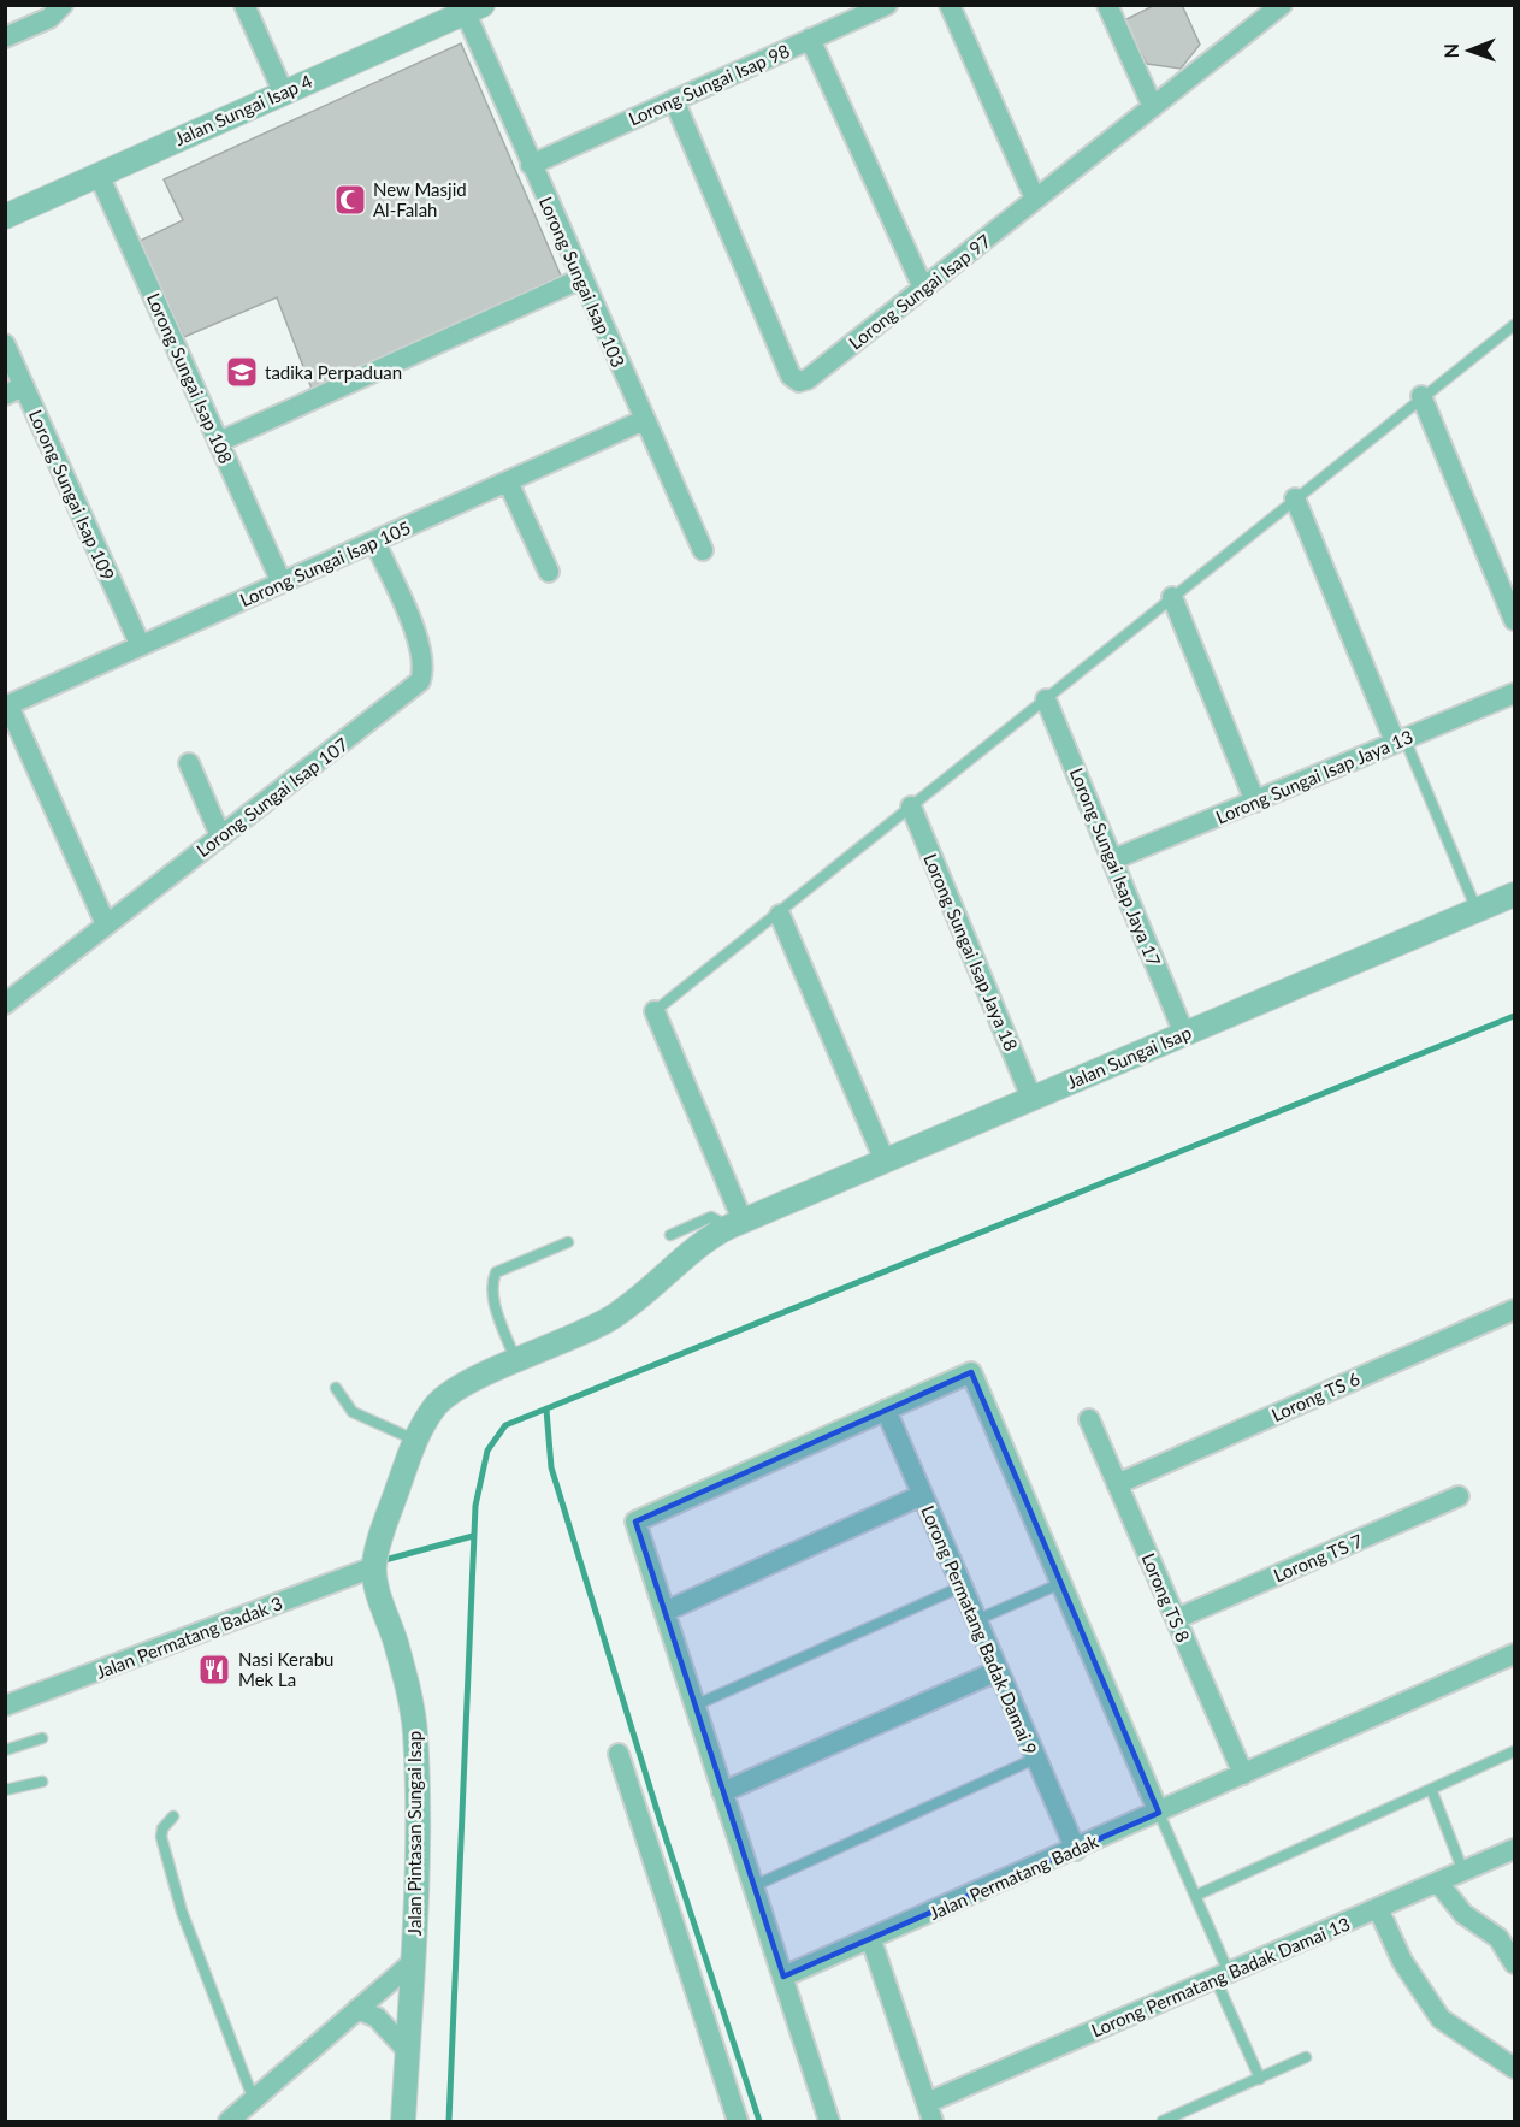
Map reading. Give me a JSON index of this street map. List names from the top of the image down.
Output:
{
  "streets": {
    "street": [
      "Lorong Sungai Isap 98",
      "Jalan Sungai Isap 4",
      "Lorong Sungai Isap 103",
      "Lorong Sungai Isap 97",
      "Lorong Sungai Isap 108",
      "Lorong Sungai Isap 109",
      "Lorong Sungai Isap 105",
      "Lorong Sungai Isap Jaya 13",
      "Lorong Sungai Isap 107",
      "Lorong Sungai Isap Jaya 17",
      "Lorong Sungai Isap Jaya 18",
      "Jalan Sungai Isap",
      "Lorong TS 6",
      "Lorong TS 7",
      "Lorong TS 8",
      "Lorong Permatang Badak Damai 9",
      "Jalan Permatang Badak 3",
      "Jalan Pintasan Sungai Isap",
      "Jalan Permatang Badak",
      "Lorong Permatang Badak Damai 13"
    ]
  },
  "crossings": [
    ["Lorong Sungai Isap 98", "Lorong Sungai Isap 103"],
    ["Lorong Sungai Isap 98", "Lorong Sungai Isap 97"],
    ["Jalan Sungai Isap 4", "Lorong Sungai Isap 103"],
    ["Jalan Sungai Isap 4", "Lorong Sungai Isap 108"],
    ["Lorong Sungai Isap 103", "Lorong Sungai Isap 105"],
    ["Lorong Sungai Isap 108", "Lorong Sungai Isap 105"],
    ["Lorong Sungai Isap 109", "Lorong Sungai Isap 105"],
    ["Lorong Sungai Isap 105", "Lorong Sungai Isap 107"],
    ["Lorong Sungai Isap Jaya 13", "Lorong Sungai Isap Jaya 17"],
    ["Lorong Sungai Isap Jaya 17", "Jalan Sungai Isap"],
    ["Lorong Sungai Isap Jaya 18", "Jalan Sungai Isap"],
    ["Lorong TS 6", "Lorong TS 8"],
    ["Lorong TS 7", "Lorong TS 8"],
    ["Lorong TS 8", "Jalan Permatang Badak"],
    ["Lorong Permatang Badak Damai 9", "Jalan Permatang Badak"],
    ["Jalan Permatang Badak 3", "Jalan Pintasan Sungai Isap"]
  ],
  "places": {
    "mosque": ["New Masjid Al-Falah"],
    "school or university": ["tadika Perpaduan"],
    "restaurant": ["Nasi Kerabu Mek La"]
  },
  "north": "left"
}
